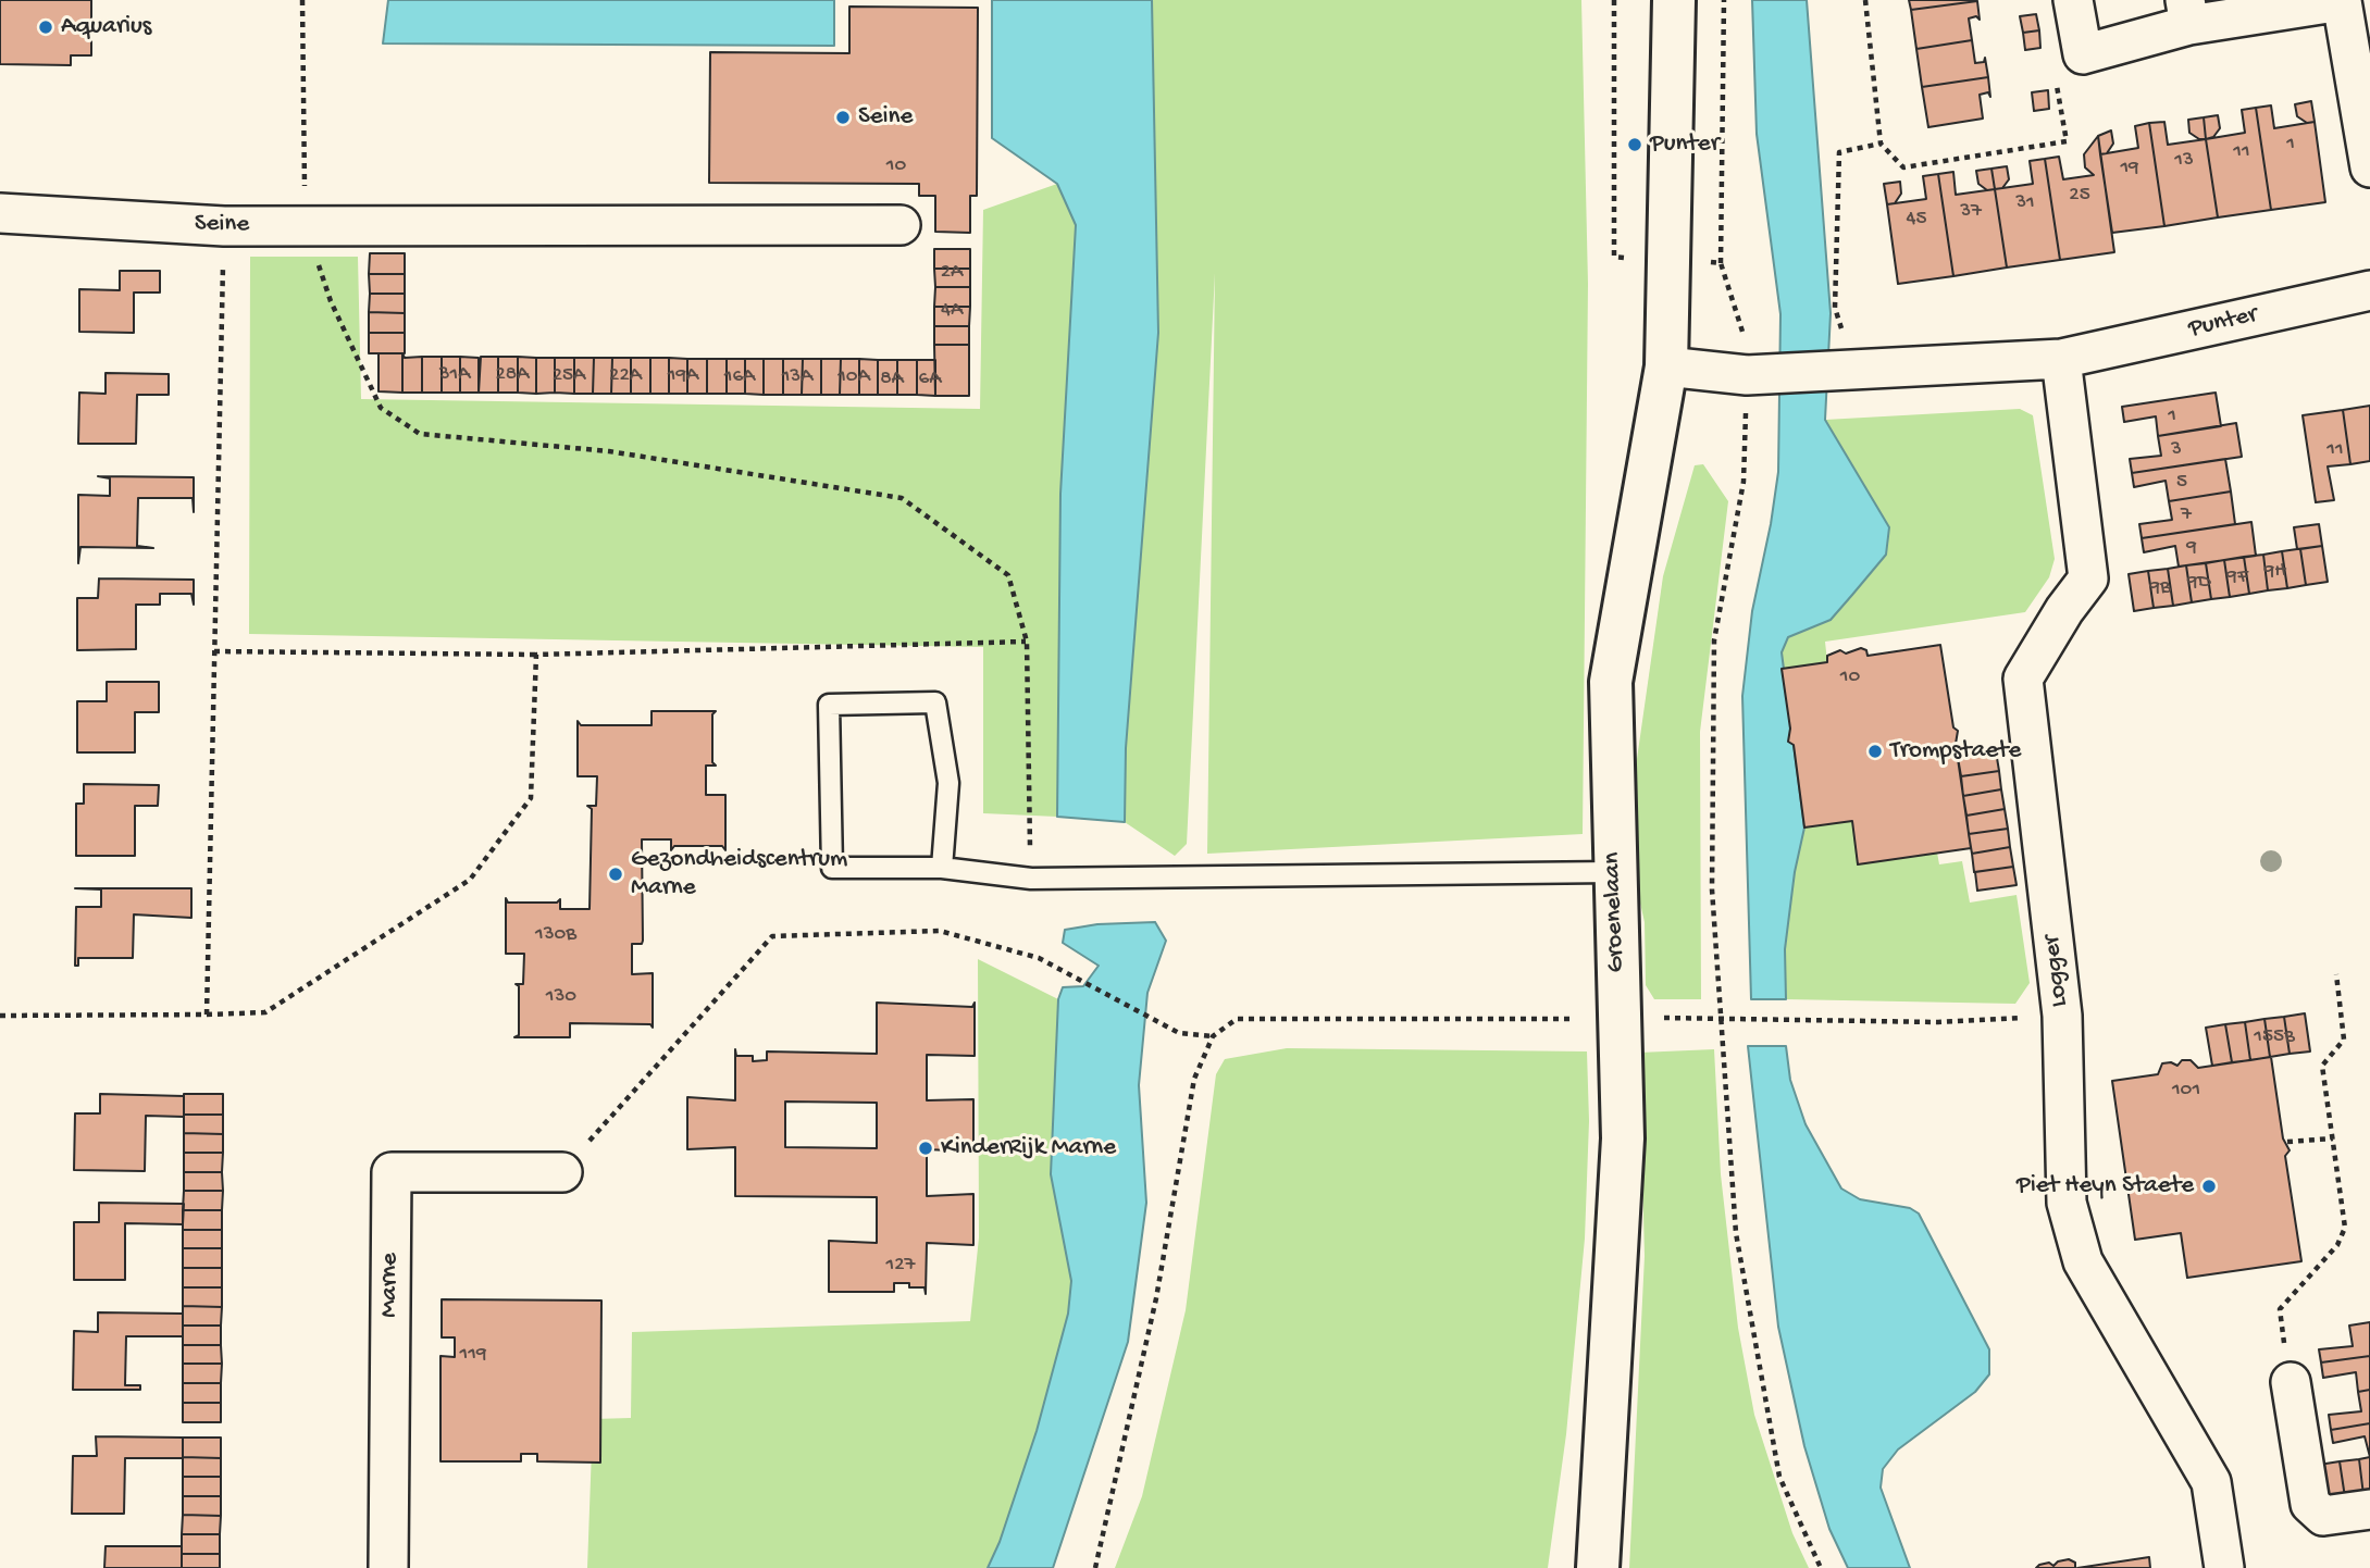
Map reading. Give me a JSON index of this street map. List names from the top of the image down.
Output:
{
  "streets": {
    "street": [
      "Seine",
      "Punter",
      "Groenelaan",
      "Logger",
      "Marne"
    ]
  },
  "crossings": [
    ["Punter", "Groenelaan"],
    ["Punter", "Logger"]
  ],
  "places": [
    "Aquarius",
    "Seine",
    "Punter",
    "Trompstaete",
    "Gezondheidscentrum Marne",
    "KinderRijk Marne",
    "Piet Heyn Staete"
  ],
  "house_numbers": [
    "1",
    "11",
    "13",
    "10",
    "19",
    "25",
    "31",
    "37",
    "45",
    "2A",
    "4A",
    "31A",
    "28A",
    "25A",
    "22A",
    "19A",
    "16A",
    "13A",
    "10A",
    "8A",
    "6A",
    "1",
    "3",
    "11",
    "5",
    "7",
    "9",
    "9H",
    "9F",
    "9D",
    "9B",
    "10",
    "130B",
    "130",
    "155B",
    "101",
    "127",
    "119"
  ]
}
